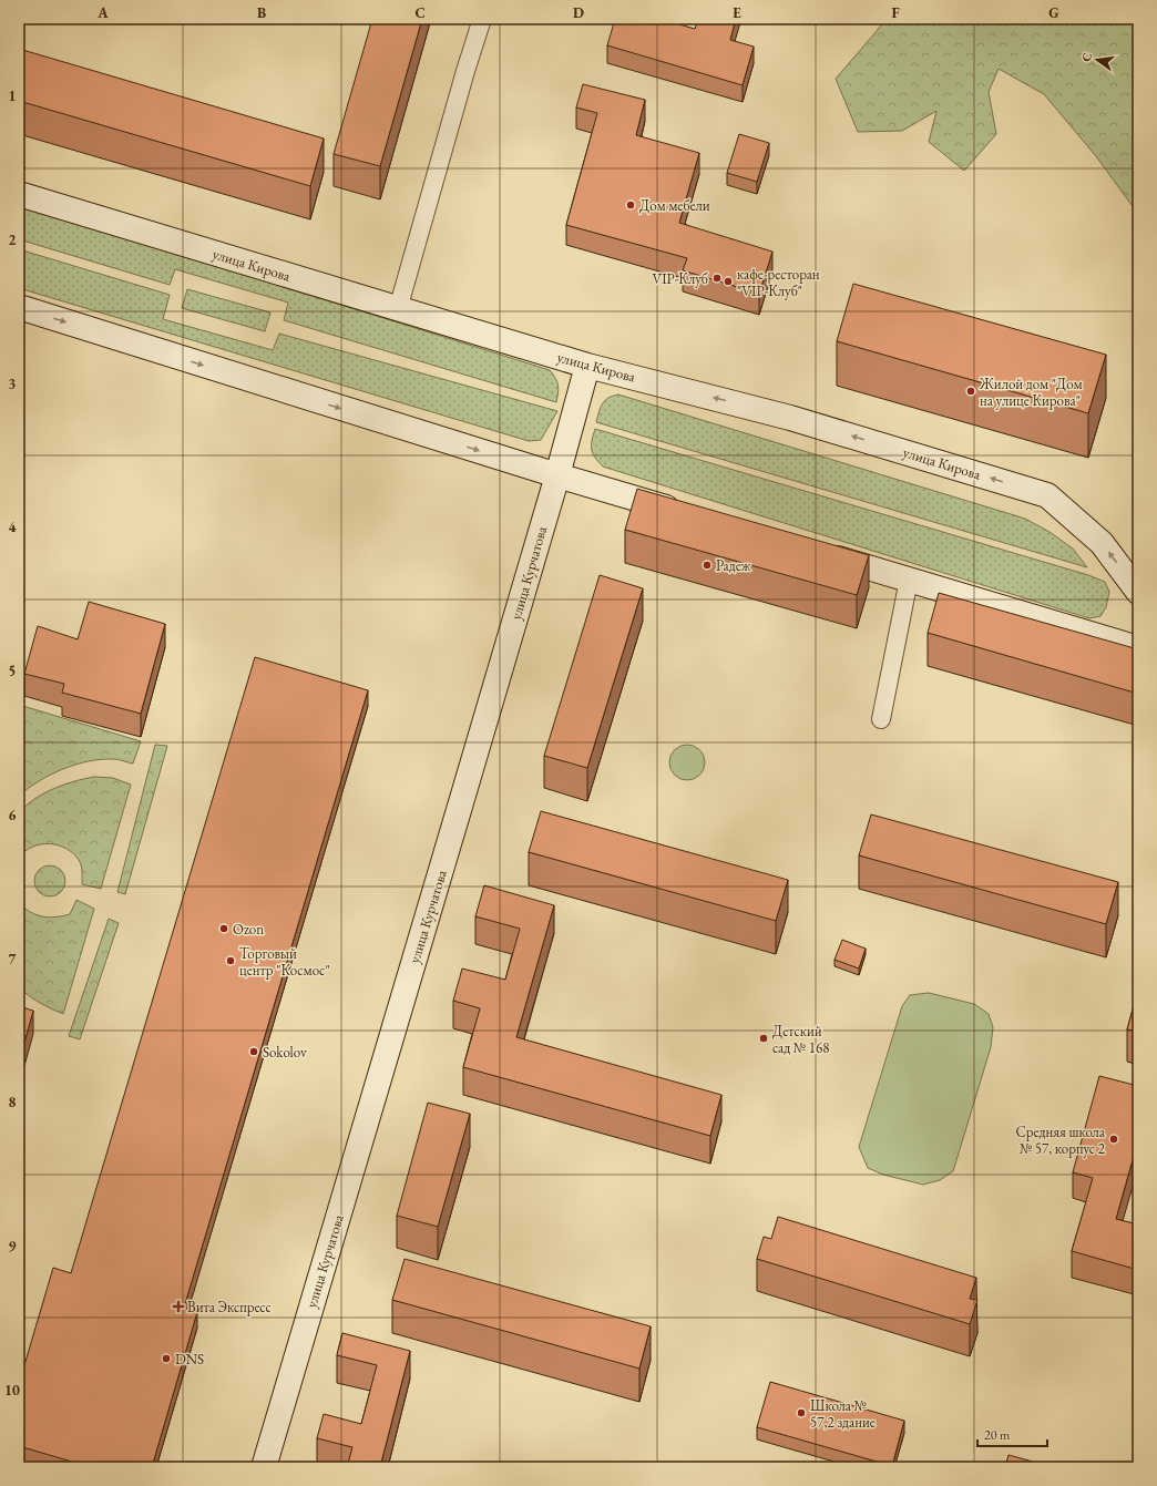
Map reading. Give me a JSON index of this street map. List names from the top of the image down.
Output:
{
  "streets": {
    "main road": ["улица Кирова", "улица Курчатова"]
  },
  "crossings": [
    ["улица Кирова", "улица Курчатова"]
  ],
  "places": {
    "other": [
      "Дом мебели",
      "VIP-Клуб",
      "кафе-ресторан \"VIP-Клуб\"",
      "Жилой дом \"Дом на улице Кирова\"",
      "Радеж",
      "Ozon",
      "Торговый центр \"Космос\"",
      "Детский сад № 168",
      "Sokolov",
      "Средняя школа № 57, корпус 2",
      "DNS",
      "Школа № 57,2 здание"
    ],
    "health": ["Вита Экспресс"]
  },
  "scale_bar": "20 m",
  "north": "left",
  "grid": {
    "columns": [
      "A",
      "B",
      "C",
      "D",
      "E",
      "F",
      "G"
    ],
    "rows": [
      "1",
      "2",
      "3",
      "4",
      "5",
      "6",
      "7",
      "8",
      "9",
      "10"
    ]
  }
}
